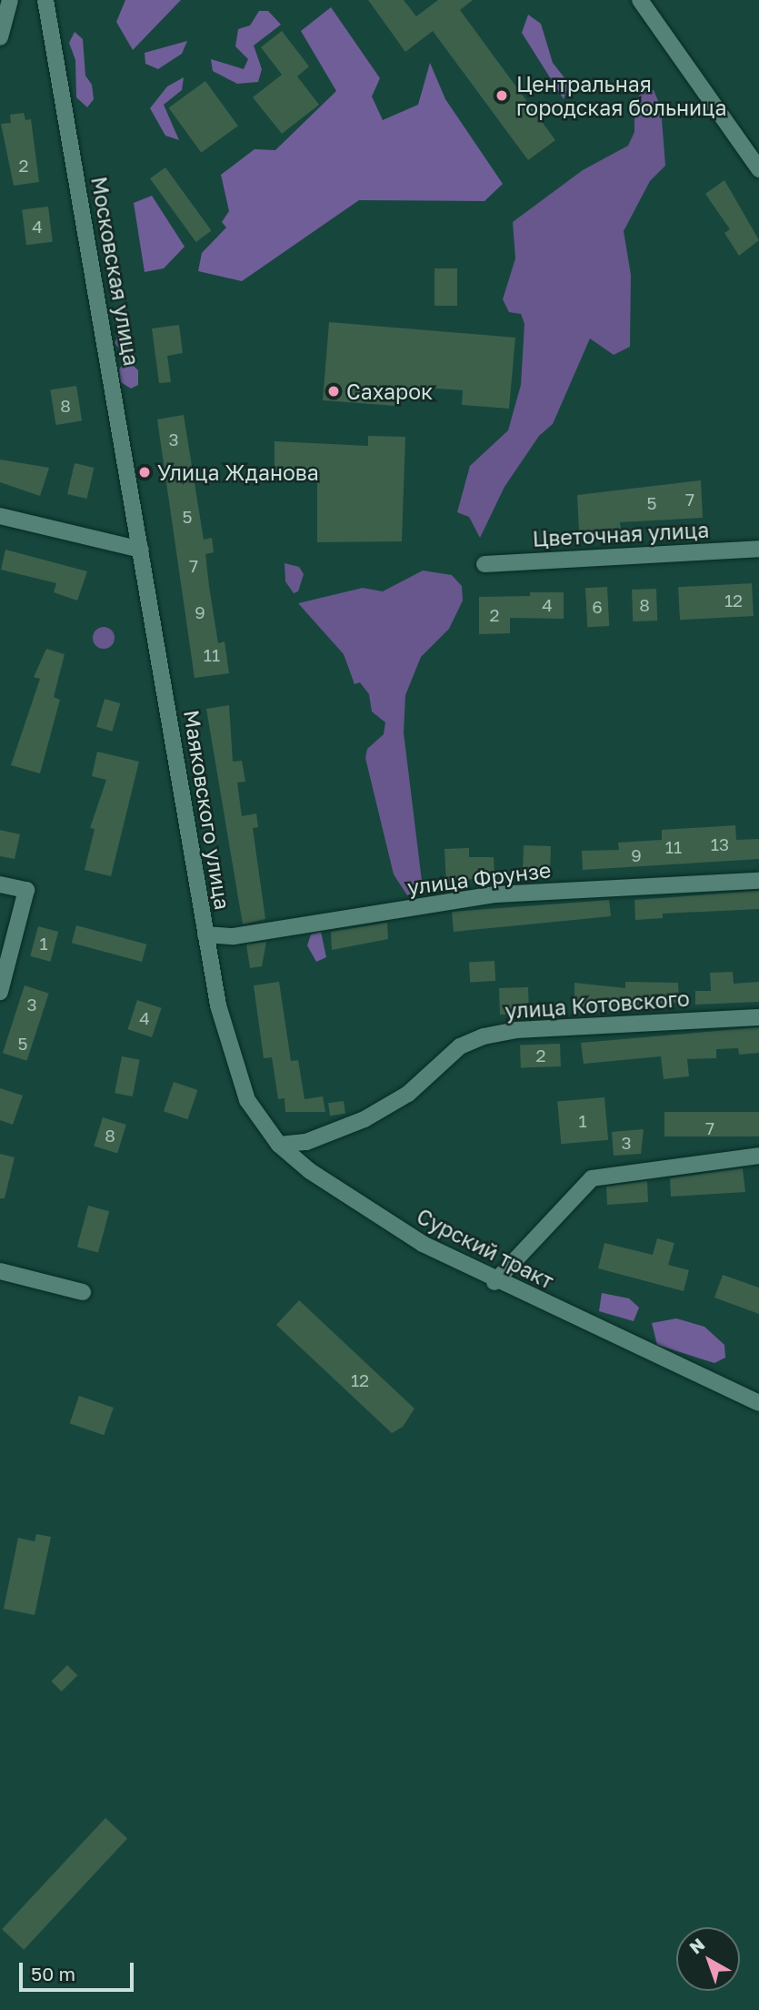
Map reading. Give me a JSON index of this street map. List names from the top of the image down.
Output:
{
  "streets": {
    "street": [
      "Московская улица",
      "Цветочная улица",
      "Маяковского улица",
      "улица Фрунзе",
      "улица Котовского",
      "Сурский тракт"
    ]
  },
  "crossings": [
    ["Московская улица", "Маяковского улица"],
    ["Маяковского улица", "улица Фрунзе"],
    ["Маяковского улица", "Сурский тракт"],
    ["улица Котовского", "Сурский тракт"]
  ],
  "places": ["Центральная городская больница", "Сахарок", "Улица Жданова"],
  "house_numbers": [
    "2",
    "4",
    "8",
    "3",
    "7",
    "5",
    "5",
    "7",
    "12",
    "4",
    "8",
    "6",
    "9",
    "2",
    "11",
    "13",
    "11",
    "9",
    "1",
    "3",
    "4",
    "5",
    "2",
    "1",
    "7",
    "8",
    "3",
    "12"
  ],
  "scale_bar": "50 m",
  "north": "top left"
}
